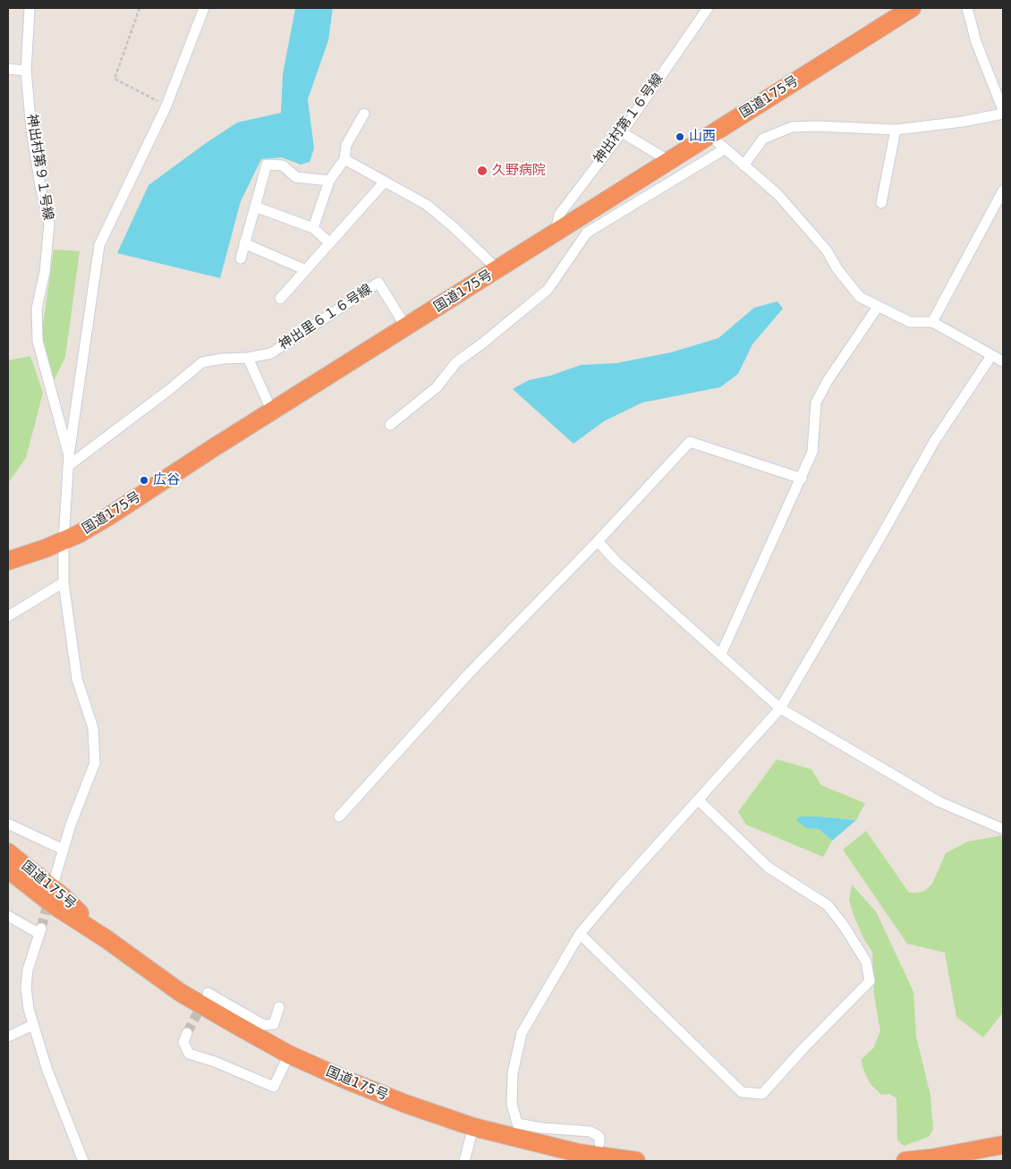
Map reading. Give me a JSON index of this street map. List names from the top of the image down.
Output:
{
  "streets": {
    "highway": ["国道175号"],
    "street": ["神出村第１６号線", "神出村第９１号線", "神出里６１６号線"]
  },
  "crossings": [
    ["国道175号", "神出村第１６号線"],
    ["国道175号", "神出里６１６号線"]
  ],
  "places": ["山西", "久野病院", "広谷"]
}
